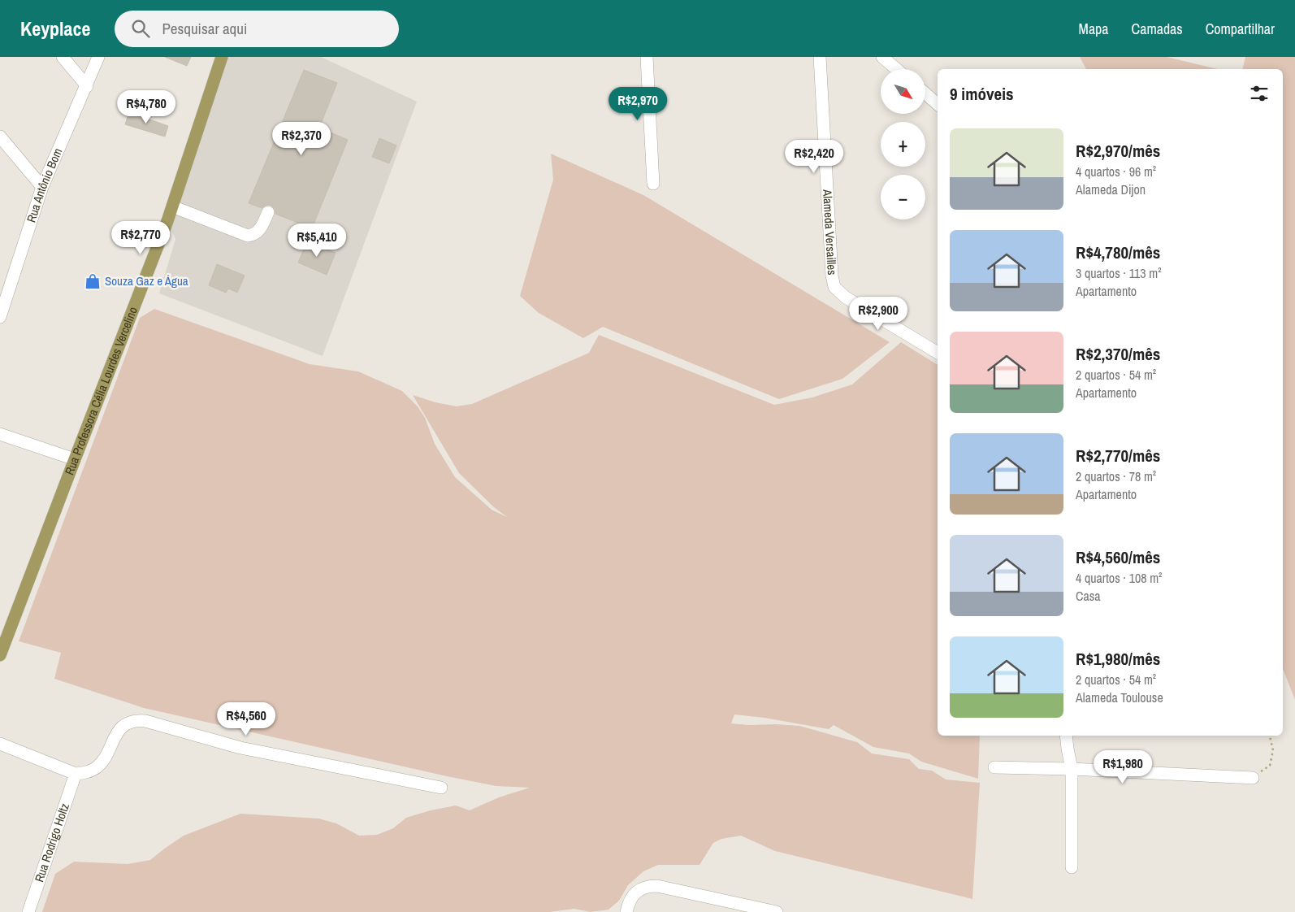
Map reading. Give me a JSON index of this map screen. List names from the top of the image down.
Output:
{
  "streets": {
    "main road": ["Rua Professora Célia Lourdes Vercelino"],
    "street": ["Rua Antônio Bom", "Alameda Versailles", "Rua Rodrigo Holtz"]
  },
  "places": {
    "shop": ["Souza Gaz e Água"]
  },
  "north": "bottom right",
  "page": {
    "header": "Keyplace",
    "search": "Pesquisar aqui",
    "nav": ["Mapa", "Camadas", "Compartilhar"],
    "map_buttons": ["+", "−"],
    "heading": "9 imóveis",
    "price": [
      "R$2,970",
      "R$4,780",
      "R$2,370",
      "R$2,420",
      "R$2,770",
      "R$5,410",
      "R$2,900",
      "R$4,560",
      "R$1,980"
    ],
    "list": [
      {
        "name": "R$2,970/mês",
        "note": "4 quartos · 96 m² · Alameda Dijon"
      },
      {
        "name": "R$4,780/mês",
        "note": "3 quartos · 113 m² · Apartamento"
      },
      {
        "name": "R$2,370/mês",
        "note": "2 quartos · 54 m² · Apartamento"
      },
      {
        "name": "R$2,770/mês",
        "note": "2 quartos · 78 m² · Apartamento"
      },
      {
        "name": "R$4,560/mês",
        "note": "4 quartos · 108 m² · Casa"
      },
      {
        "name": "R$1,980/mês",
        "note": "2 quartos · 54 m² · Alameda Toulouse"
      }
    ]
  }
}
